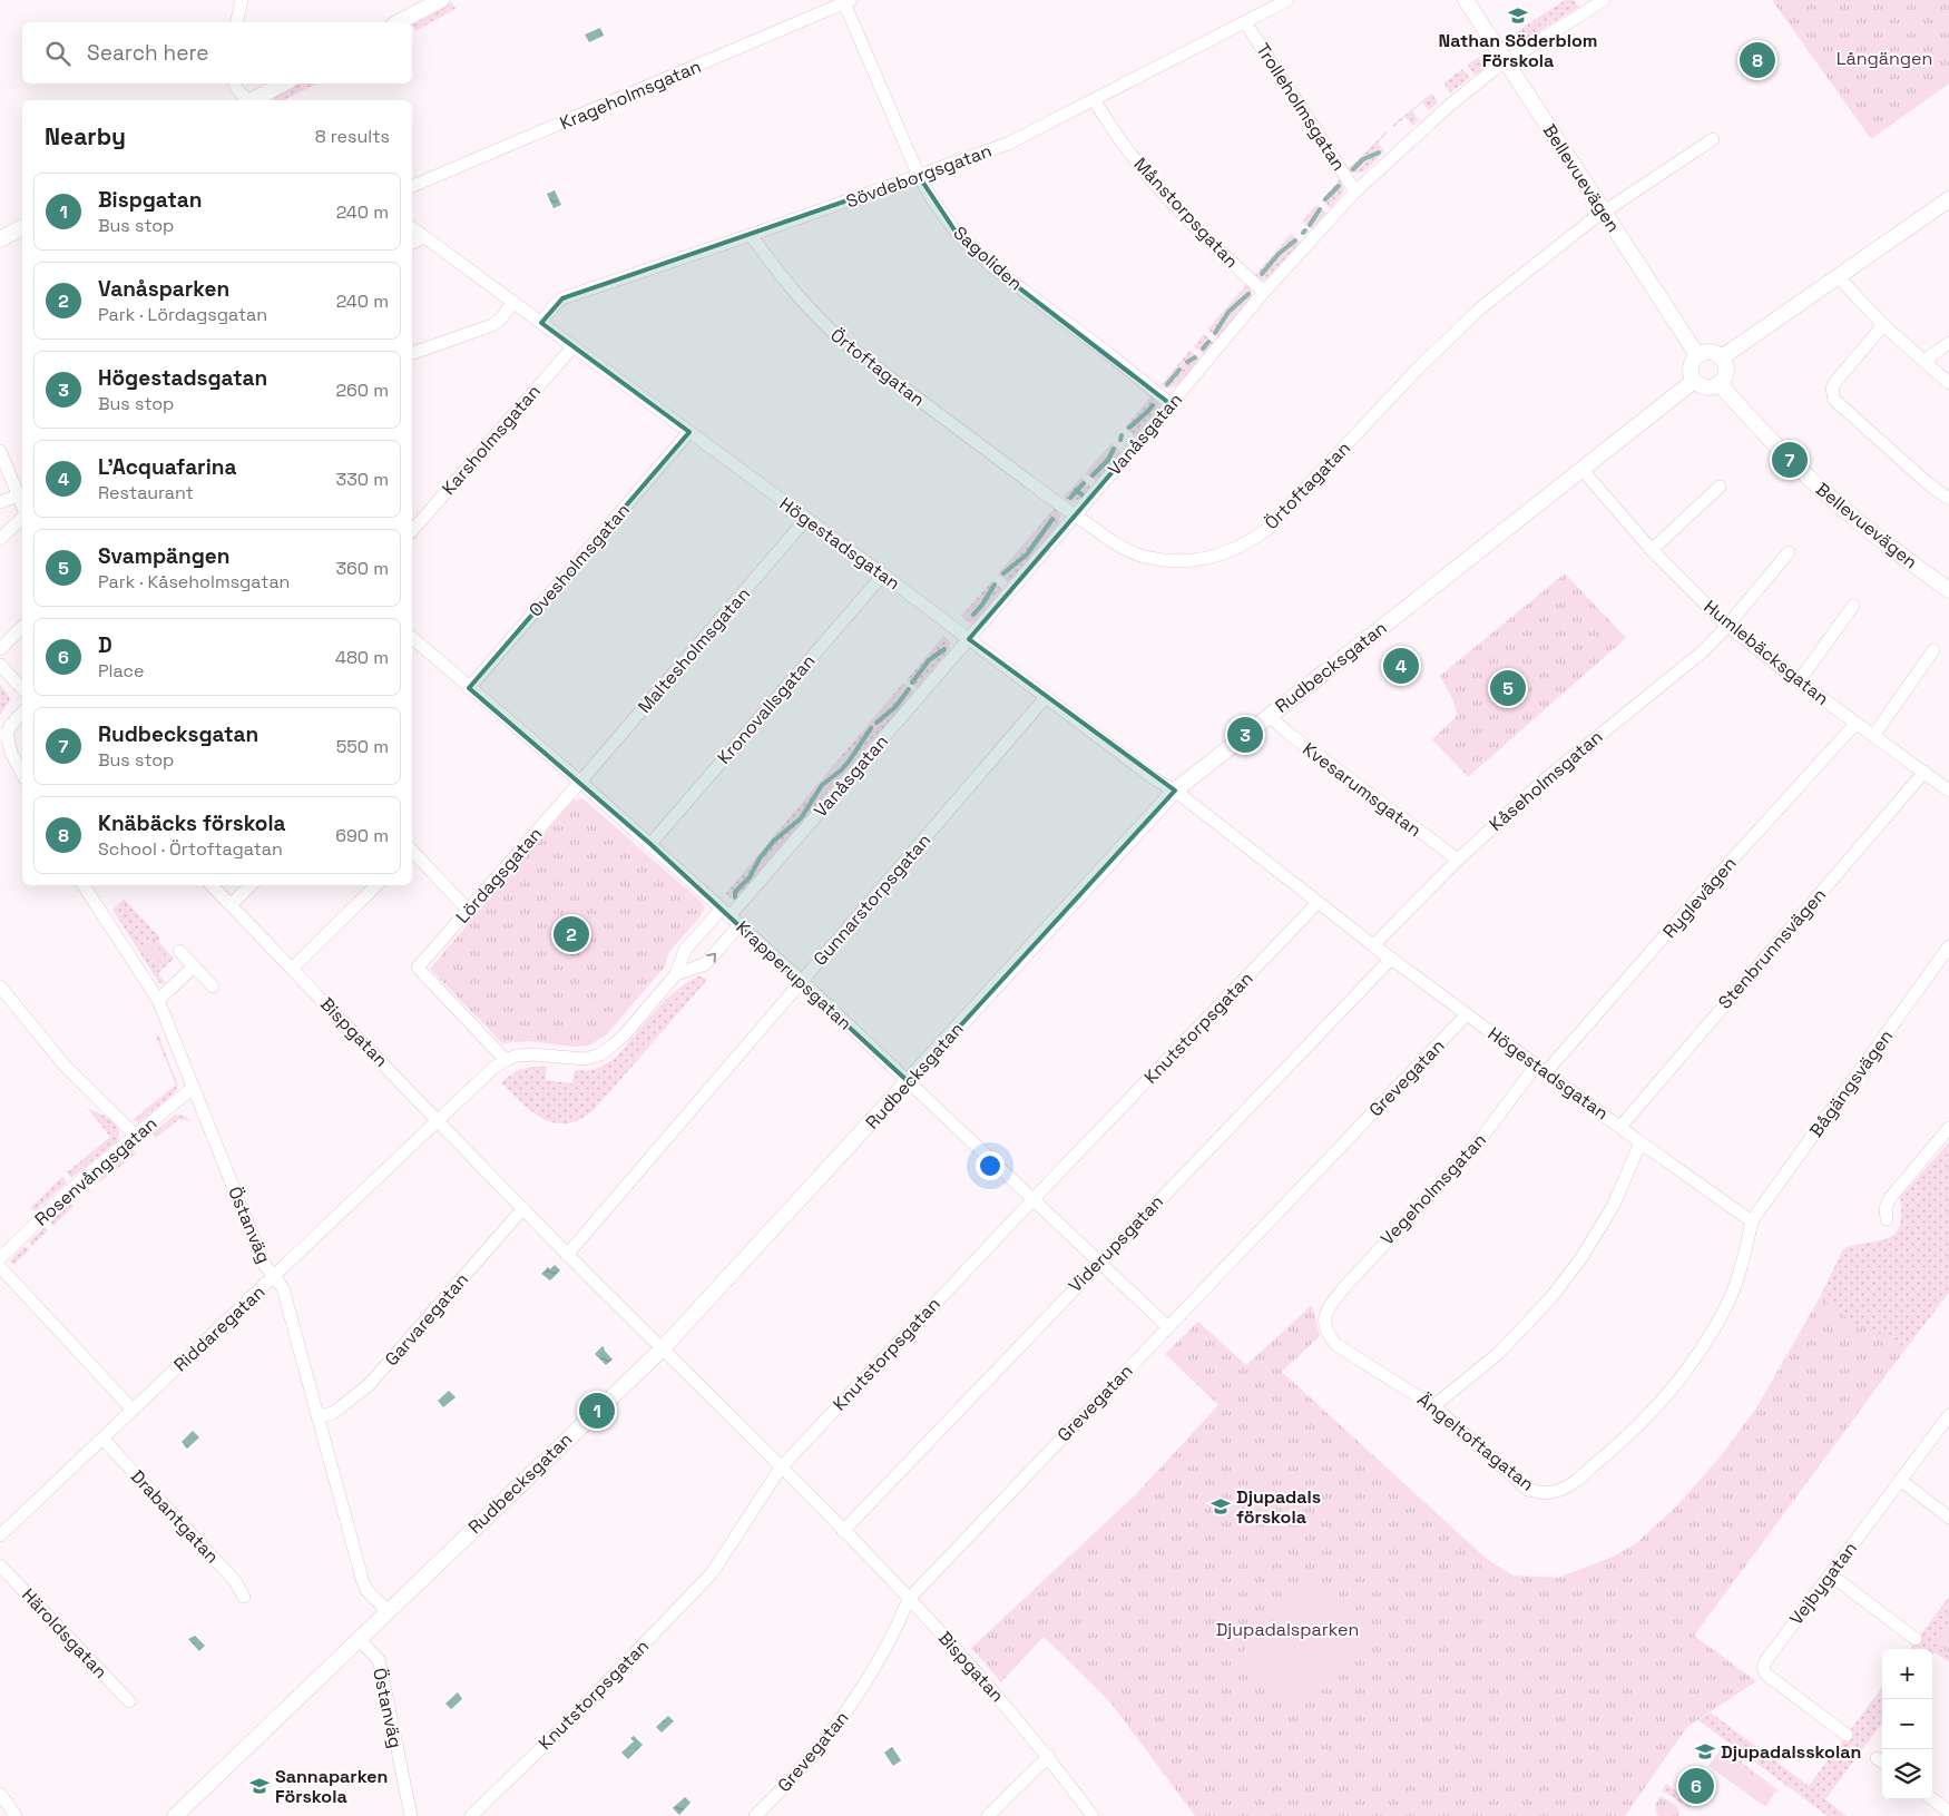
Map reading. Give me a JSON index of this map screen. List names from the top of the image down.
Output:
{
  "streets": {
    "street": [
      "Krageholmsgatan",
      "Trolleholmsgatan",
      "Sövdeborgsgatan",
      "Bellevuevägen",
      "Månstorpsgatan",
      "Sagoliden",
      "Örtoftagatan",
      "Vanåsgatan",
      "Karsholmsgatan",
      "Högestadsgatan",
      "Ovesholmsgatan",
      "Maltesholmsgatan",
      "Humlebäcksgatan",
      "Rudbecksgatan",
      "Kronovallsgatan",
      "Kåseholmsgatan",
      "Kvesarumsgatan",
      "Lördagsgatan",
      "Ryglevägen",
      "Gunnarstorpsgatan",
      "Stenbrunnsvägen",
      "Krapperupsgatan",
      "Knutstorpsgatan",
      "Bispgatan",
      "Grevegatan",
      "Bågängsvägen",
      "Rosenvångsgatan",
      "Vegeholmsgatan",
      "Östanväg",
      "Viderupsgatan",
      "Garvaregatan",
      "Riddaregatan",
      "Ängeltoftagatan",
      "Drabantgatan",
      "Vejbygatan",
      "Häroldsgatan"
    ]
  },
  "crossings": [
    ["Krageholmsgatan", "Sagoliden"],
    ["Trolleholmsgatan", "Sövdeborgsgatan"],
    ["Trolleholmsgatan", "Vanåsgatan"],
    ["Sövdeborgsgatan", "Månstorpsgatan"],
    ["Sövdeborgsgatan", "Sagoliden"],
    ["Sövdeborgsgatan", "Örtoftagatan"],
    ["Sövdeborgsgatan", "Högestadsgatan"],
    ["Bellevuevägen", "Örtoftagatan"],
    ["Bellevuevägen", "Vanåsgatan"],
    ["Bellevuevägen", "Rudbecksgatan"],
    ["Månstorpsgatan", "Vanåsgatan"],
    ["Sagoliden", "Vanåsgatan"],
    ["Örtoftagatan", "Vanåsgatan"],
    ["Vanåsgatan", "Högestadsgatan"],
    ["Vanåsgatan", "Krapperupsgatan"],
    ["Karsholmsgatan", "Högestadsgatan"],
    ["Högestadsgatan", "Ovesholmsgatan"],
    ["Högestadsgatan", "Maltesholmsgatan"],
    ["Högestadsgatan", "Rudbecksgatan"],
    ["Högestadsgatan", "Kronovallsgatan"],
    ["Högestadsgatan", "Kåseholmsgatan"],
    ["Högestadsgatan", "Ryglevägen"],
    ["Högestadsgatan", "Gunnarstorpsgatan"],
    ["Högestadsgatan", "Stenbrunnsvägen"],
    ["Högestadsgatan", "Knutstorpsgatan"],
    ["Högestadsgatan", "Grevegatan"],
    ["Högestadsgatan", "Bågängsvägen"],
    ["Högestadsgatan", "Vegeholmsgatan"],
    ["Högestadsgatan", "Viderupsgatan"],
    ["Högestadsgatan", "Ängeltoftagatan"],
    ["Ovesholmsgatan", "Krapperupsgatan"],
    ["Maltesholmsgatan", "Lördagsgatan"],
    ["Maltesholmsgatan", "Krapperupsgatan"],
    ["Humlebäcksgatan", "Rudbecksgatan"],
    ["Humlebäcksgatan", "Kåseholmsgatan"],
    ["Humlebäcksgatan", "Ryglevägen"],
    ["Humlebäcksgatan", "Stenbrunnsvägen"],
    ["Rudbecksgatan", "Kvesarumsgatan"],
    ["Rudbecksgatan", "Krapperupsgatan"],
    ["Rudbecksgatan", "Bispgatan"],
    ["Rudbecksgatan", "Östanväg"],
    ["Kronovallsgatan", "Krapperupsgatan"],
    ["Kåseholmsgatan", "Kvesarumsgatan"],
    ["Lördagsgatan", "Krapperupsgatan"],
    ["Lördagsgatan", "Riddaregatan"],
    ["Ryglevägen", "Vegeholmsgatan"],
    ["Gunnarstorpsgatan", "Krapperupsgatan"],
    ["Gunnarstorpsgatan", "Bispgatan"],
    ["Krapperupsgatan", "Knutstorpsgatan"],
    ["Krapperupsgatan", "Grevegatan"],
    ["Krapperupsgatan", "Viderupsgatan"],
    ["Knutstorpsgatan", "Bispgatan"],
    ["Bispgatan", "Grevegatan"],
    ["Bispgatan", "Viderupsgatan"],
    ["Bispgatan", "Garvaregatan"],
    ["Bispgatan", "Riddaregatan"],
    ["Bågängsvägen", "Ängeltoftagatan"],
    ["Rosenvångsgatan", "Östanväg"],
    ["Vegeholmsgatan", "Ängeltoftagatan"],
    ["Östanväg", "Garvaregatan"],
    ["Östanväg", "Riddaregatan"],
    ["Riddaregatan", "Drabantgatan"]
  ],
  "parks": ["Långängen", "Djupadalsparken"],
  "places": {
    "school or university": [
      "Nathan Söderblom Förskola",
      "Djupadals förskola",
      "Djupadalsskolan",
      "Sannaparken Förskola"
    ]
  },
  "page": {
    "search": "Search here",
    "pins": [
      "8",
      "7",
      "4",
      "5",
      "3",
      "2",
      "1",
      "6"
    ],
    "heading": ["Nearby", "8 results"],
    "list": [
      {
        "mark": "1",
        "name": "Bispgatan",
        "note": "Bus stop",
        "value": "240 m"
      },
      {
        "mark": "2",
        "name": "Vanåsparken",
        "note": "Park · Lördagsgatan",
        "value": "240 m"
      },
      {
        "mark": "3",
        "name": "Högestadsgatan",
        "note": "Bus stop",
        "value": "260 m"
      },
      {
        "mark": "4",
        "name": "L'Acquafarina",
        "note": "Restaurant",
        "value": "330 m"
      },
      {
        "mark": "5",
        "name": "Svampängen",
        "note": "Park · Kåseholmsgatan",
        "value": "360 m"
      },
      {
        "mark": "6",
        "name": "D",
        "note": "Place",
        "value": "480 m"
      },
      {
        "mark": "7",
        "name": "Rudbecksgatan",
        "note": "Bus stop",
        "value": "550 m"
      },
      {
        "mark": "8",
        "name": "Knäbäcks förskola",
        "note": "School · Örtoftagatan",
        "value": "690 m"
      }
    ],
    "map_buttons": ["+", "−"]
  }
}
